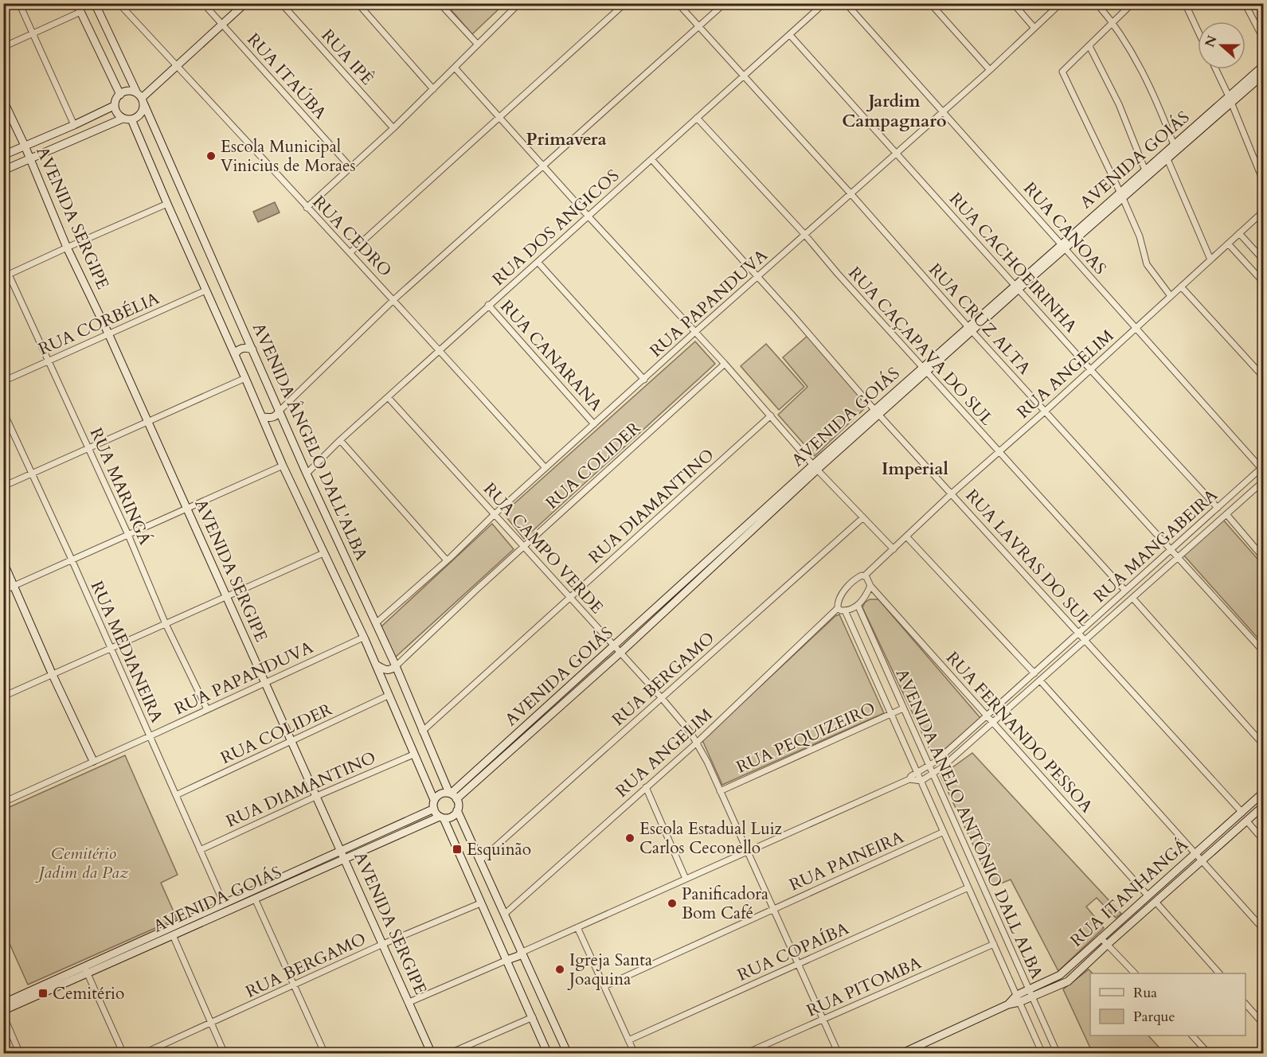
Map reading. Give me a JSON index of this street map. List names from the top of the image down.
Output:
{
  "streets": {
    "street": [
      "RUA IPÊ",
      "RUA ITAÚBA",
      "AVENIDA GOIÁS",
      "AVENIDA SERGIPE",
      "RUA DOS ANGICOS",
      "RUA CANOAS",
      "RUA CEDRO",
      "RUA CACHOEIRINHA",
      "RUA PAPANDUVA",
      "RUA CRUZ ALTA",
      "RUA CORBÉLIA",
      "RUA CAÇAPAVA DO SUL",
      "RUA CANARANA",
      "RUA ANGELIM",
      "AVENIDA ÂNGELO DALL'ALBA",
      "RUA COLIDER",
      "RUA MARINGÁ",
      "RUA DIAMANTINO",
      "RUA MANGABEIRA",
      "RUA CAMPO VERDE",
      "RUA LAVRAS DO SUL",
      "RUA MEDIANEIRA",
      "RUA BERGAMO",
      "RUA FERNANDO PESSOA",
      "RUA PEQUIZEIRO",
      "AVENIDA ANELO ANTÔNIO DALL ALBA",
      "RUA PAINEIRA",
      "RUA ITANHANGÁ",
      "RUA COPAÍBA",
      "RUA PITOMBA"
    ]
  },
  "crossings": [
    ["AVENIDA GOIÁS", "AVENIDA SERGIPE"],
    ["AVENIDA GOIÁS", "RUA CANOAS"],
    ["AVENIDA GOIÁS", "RUA CACHOEIRINHA"],
    ["AVENIDA GOIÁS", "RUA CRUZ ALTA"],
    ["AVENIDA GOIÁS", "RUA CAÇAPAVA DO SUL"],
    ["AVENIDA GOIÁS", "AVENIDA ÂNGELO DALL'ALBA"],
    ["AVENIDA GOIÁS", "RUA CAMPO VERDE"],
    ["AVENIDA GOIÁS", "RUA LAVRAS DO SUL"],
    ["AVENIDA GOIÁS", "RUA MEDIANEIRA"],
    ["AVENIDA SERGIPE", "RUA PAPANDUVA"],
    ["AVENIDA SERGIPE", "RUA CORBÉLIA"],
    ["AVENIDA SERGIPE", "RUA COLIDER"],
    ["AVENIDA SERGIPE", "RUA DIAMANTINO"],
    ["AVENIDA SERGIPE", "RUA BERGAMO"],
    ["RUA DOS ANGICOS", "RUA CEDRO"],
    ["RUA DOS ANGICOS", "RUA CACHOEIRINHA"],
    ["RUA DOS ANGICOS", "RUA CRUZ ALTA"],
    ["RUA DOS ANGICOS", "RUA CAÇAPAVA DO SUL"],
    ["RUA DOS ANGICOS", "RUA CANARANA"],
    ["RUA DOS ANGICOS", "AVENIDA ÂNGELO DALL'ALBA"],
    ["RUA DOS ANGICOS", "RUA CAMPO VERDE"],
    ["RUA DOS ANGICOS", "RUA LAVRAS DO SUL"],
    ["RUA CANOAS", "RUA PAPANDUVA"],
    ["RUA CANOAS", "RUA ANGELIM"],
    ["RUA CANOAS", "RUA MANGABEIRA"],
    ["RUA CEDRO", "RUA PAPANDUVA"],
    ["RUA CACHOEIRINHA", "RUA PAPANDUVA"],
    ["RUA CACHOEIRINHA", "RUA ANGELIM"],
    ["RUA CACHOEIRINHA", "RUA MANGABEIRA"],
    ["RUA PAPANDUVA", "RUA CRUZ ALTA"],
    ["RUA PAPANDUVA", "RUA CAÇAPAVA DO SUL"],
    ["RUA PAPANDUVA", "RUA CANARANA"],
    ["RUA PAPANDUVA", "AVENIDA ÂNGELO DALL'ALBA"],
    ["RUA PAPANDUVA", "RUA MARINGÁ"],
    ["RUA PAPANDUVA", "RUA CAMPO VERDE"],
    ["RUA PAPANDUVA", "RUA LAVRAS DO SUL"],
    ["RUA PAPANDUVA", "RUA MEDIANEIRA"],
    ["RUA CRUZ ALTA", "RUA ANGELIM"],
    ["RUA CRUZ ALTA", "RUA MANGABEIRA"],
    ["RUA CORBÉLIA", "AVENIDA ÂNGELO DALL'ALBA"],
    ["RUA CORBÉLIA", "RUA MARINGÁ"],
    ["RUA CAÇAPAVA DO SUL", "RUA ANGELIM"],
    ["RUA CAÇAPAVA DO SUL", "RUA MANGABEIRA"],
    ["RUA ANGELIM", "RUA CAMPO VERDE"],
    ["RUA ANGELIM", "RUA LAVRAS DO SUL"],
    ["RUA ANGELIM", "RUA FERNANDO PESSOA"],
    ["AVENIDA ÂNGELO DALL'ALBA", "RUA COLIDER"],
    ["AVENIDA ÂNGELO DALL'ALBA", "RUA DIAMANTINO"],
    ["RUA COLIDER", "RUA CAMPO VERDE"],
    ["RUA COLIDER", "RUA MEDIANEIRA"],
    ["RUA DIAMANTINO", "RUA CAMPO VERDE"],
    ["RUA DIAMANTINO", "RUA MEDIANEIRA"],
    ["RUA MANGABEIRA", "RUA LAVRAS DO SUL"],
    ["RUA MANGABEIRA", "RUA FERNANDO PESSOA"],
    ["RUA MANGABEIRA", "AVENIDA ANELO ANTÔNIO DALL ALBA"],
    ["RUA CAMPO VERDE", "RUA BERGAMO"],
    ["RUA CAMPO VERDE", "RUA PEQUIZEIRO"],
    ["RUA CAMPO VERDE", "RUA PAINEIRA"],
    ["RUA CAMPO VERDE", "RUA COPAÍBA"],
    ["RUA CAMPO VERDE", "RUA PITOMBA"],
    ["RUA LAVRAS DO SUL", "RUA ITANHANGÁ"],
    ["RUA FERNANDO PESSOA", "RUA ITANHANGÁ"],
    ["RUA PEQUIZEIRO", "AVENIDA ANELO ANTÔNIO DALL ALBA"],
    ["AVENIDA ANELO ANTÔNIO DALL ALBA", "RUA ITANHANGÁ"]
  ],
  "districts": ["Jardim Campagnaro", "Primavera", "Imperial"],
  "parks": ["Cemitério Jadim da Paz"],
  "places": {
    "other": [
      "Escola Municipal Vinicius de Moraes",
      "Escola Estadual Luiz Carlos Ceconello",
      "Panificadora Bom Café",
      "Igreja Santa Joaquina"
    ],
    "transit": ["Esquinão", "Cemitério"]
  },
  "legend": ["Rua", "Parque"],
  "north": "left"
}
